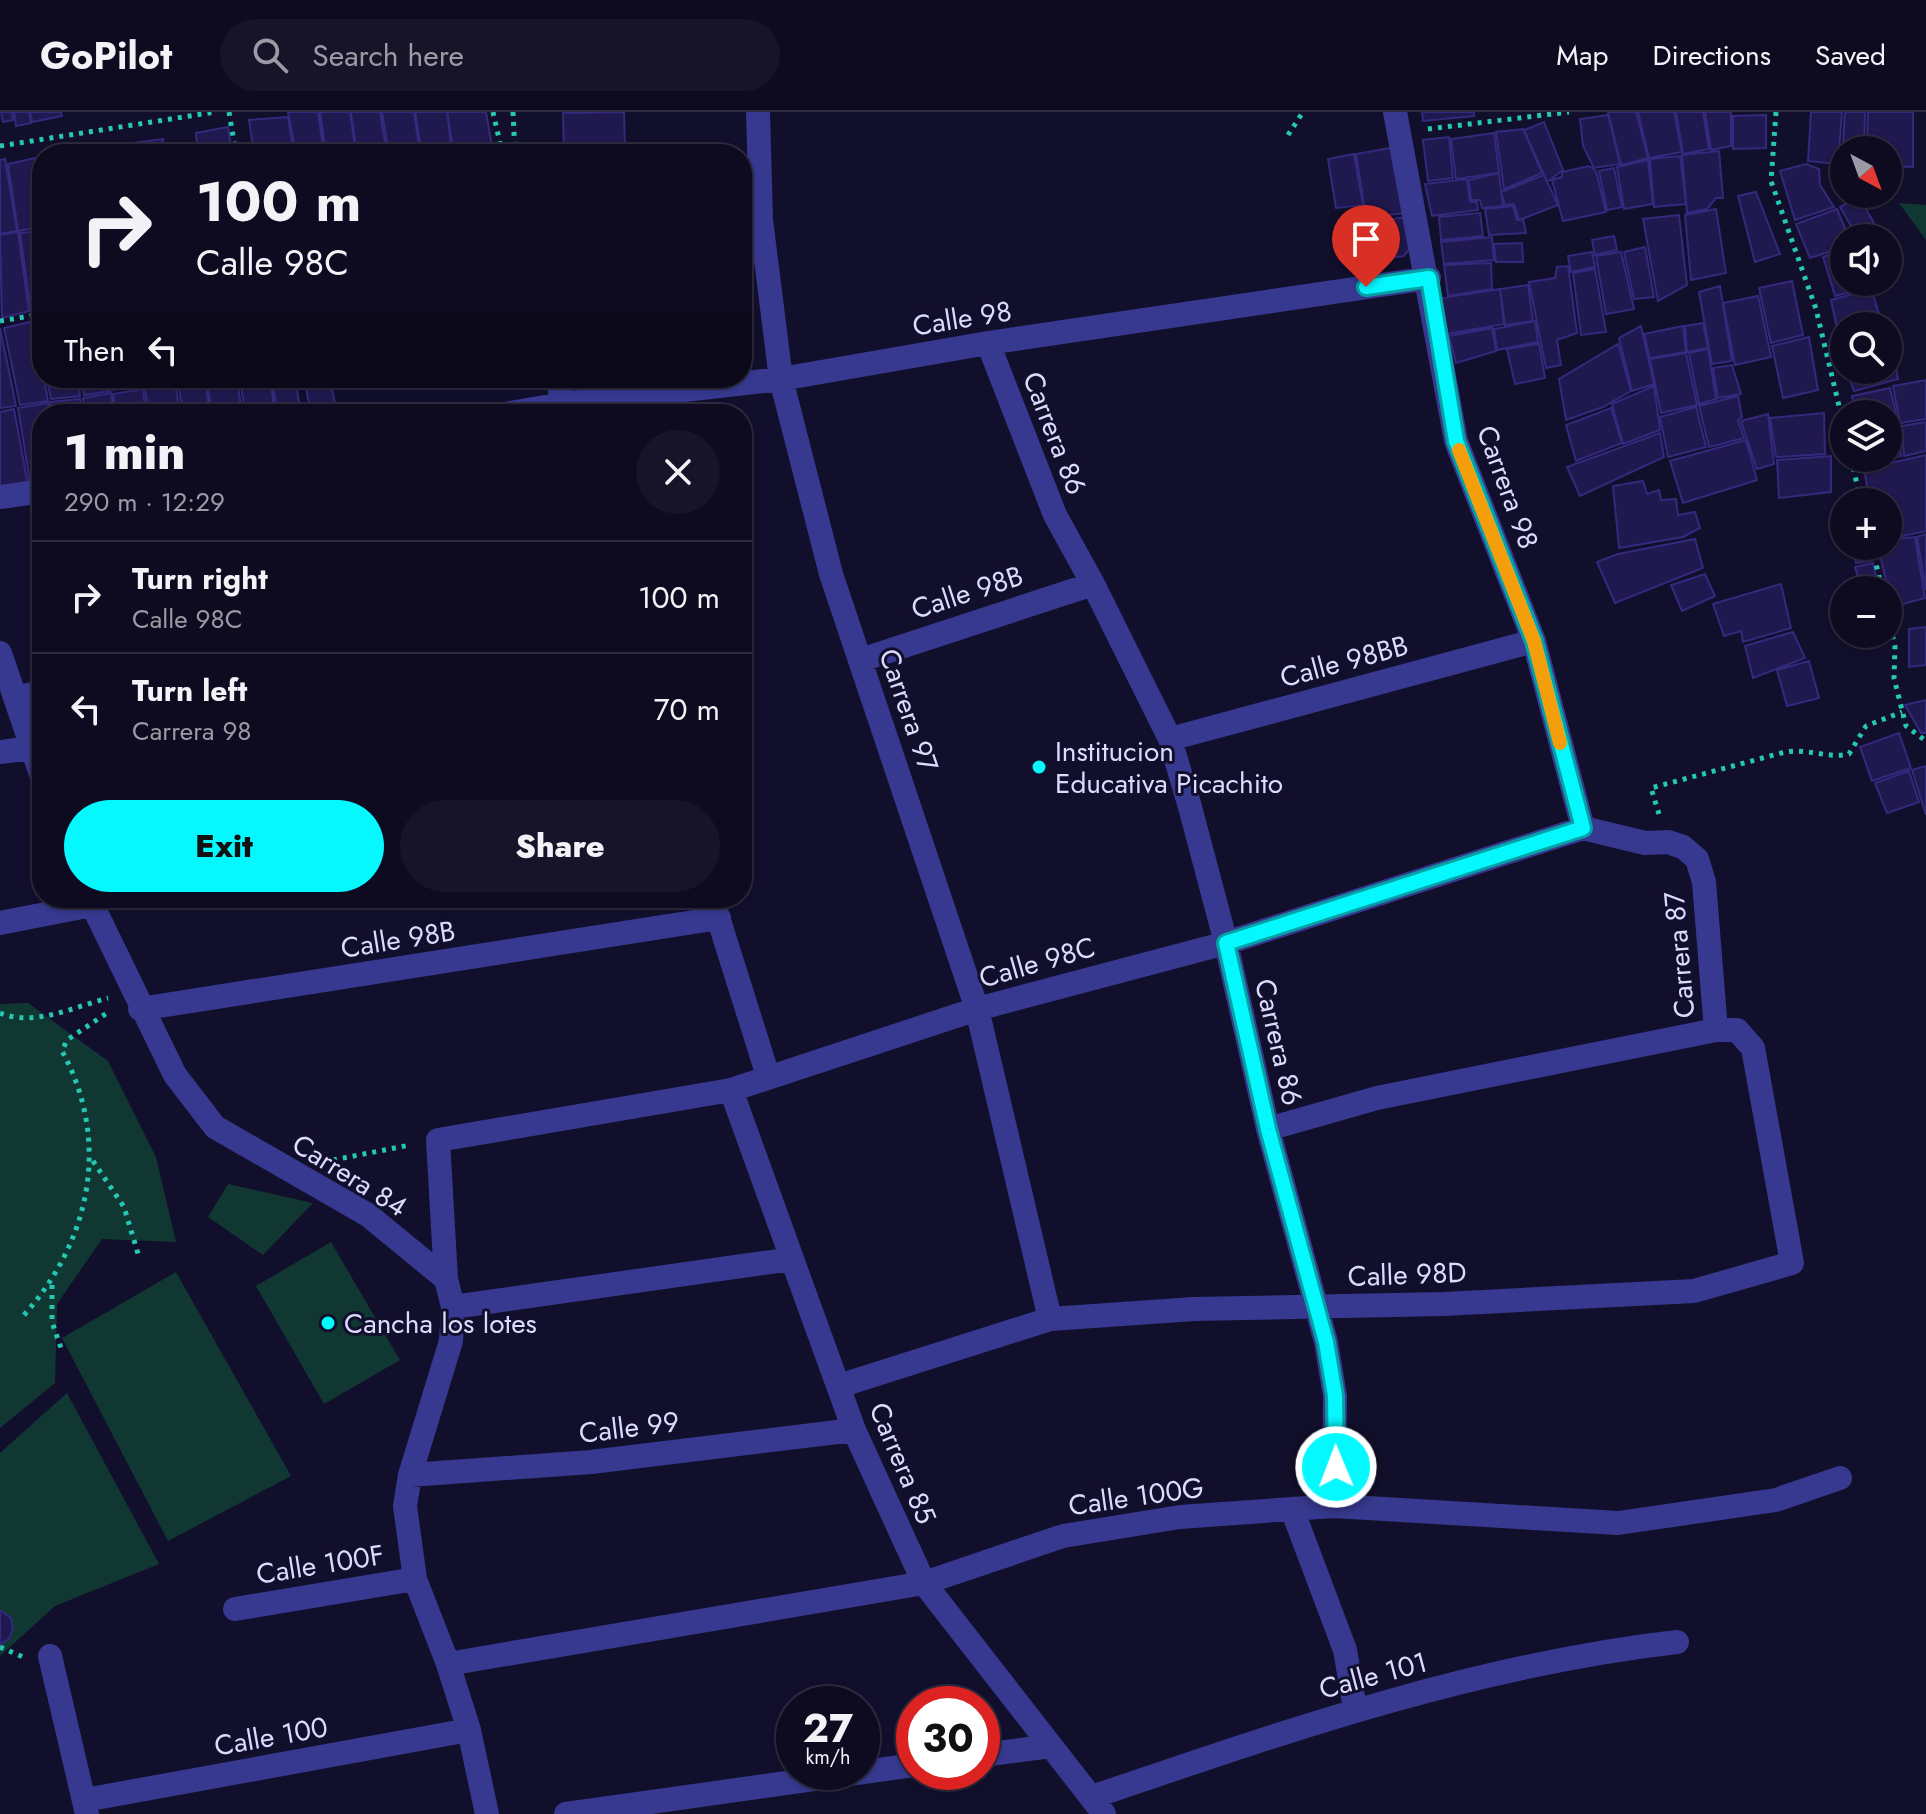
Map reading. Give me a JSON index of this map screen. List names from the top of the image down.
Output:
{
  "streets": {
    "street": [
      "Calle 98",
      "Carrera 86",
      "Carrera 98",
      "Calle 98B",
      "Calle 98BB",
      "Carrera 97",
      "Carrera 87",
      "Calle 98C",
      "Carrera 84",
      "Calle 98D",
      "Calle 99",
      "Carrera 85",
      "Calle 100G",
      "Calle 100F",
      "Calle 101",
      "Calle 100"
    ]
  },
  "crossings": [
    ["Calle 98", "Carrera 86"],
    ["Calle 98", "Carrera 98"],
    ["Calle 98", "Carrera 97"],
    ["Carrera 86", "Calle 98B"],
    ["Carrera 86", "Calle 98BB"],
    ["Carrera 86", "Calle 98C"],
    ["Carrera 86", "Calle 98D"],
    ["Carrera 86", "Calle 100G"],
    ["Carrera 98", "Calle 98BB"],
    ["Carrera 98", "Calle 98C"],
    ["Calle 98B", "Carrera 97"],
    ["Calle 98B", "Carrera 84"],
    ["Carrera 97", "Calle 98C"],
    ["Carrera 97", "Calle 98D"],
    ["Carrera 87", "Calle 98D"],
    ["Calle 98C", "Carrera 85"],
    ["Calle 98D", "Carrera 85"],
    ["Calle 99", "Carrera 85"],
    ["Carrera 85", "Calle 100G"],
    ["Carrera 85", "Calle 101"]
  ],
  "places": ["Institucion Educativa Picachito", "Cancha los lotes"],
  "north": "bottom right",
  "page": {
    "header": "GoPilot",
    "search": "Search here",
    "nav": ["Map", "Directions", "Saved"],
    "map_buttons": ["+", "−"],
    "turn": ["100 m", "Calle 98C"],
    "then": "Then",
    "heading": ["1 min", "290 m · 12:29"],
    "list": [
      {
        "name": "Turn right",
        "note": "Calle 98C",
        "value": "100 m"
      },
      {
        "name": "Turn left",
        "note": "Carrera 98",
        "value": "70 m"
      }
    ],
    "buttons": ["Exit", "Share"],
    "speed": "27 km/h",
    "limit": "30"
  }
}
